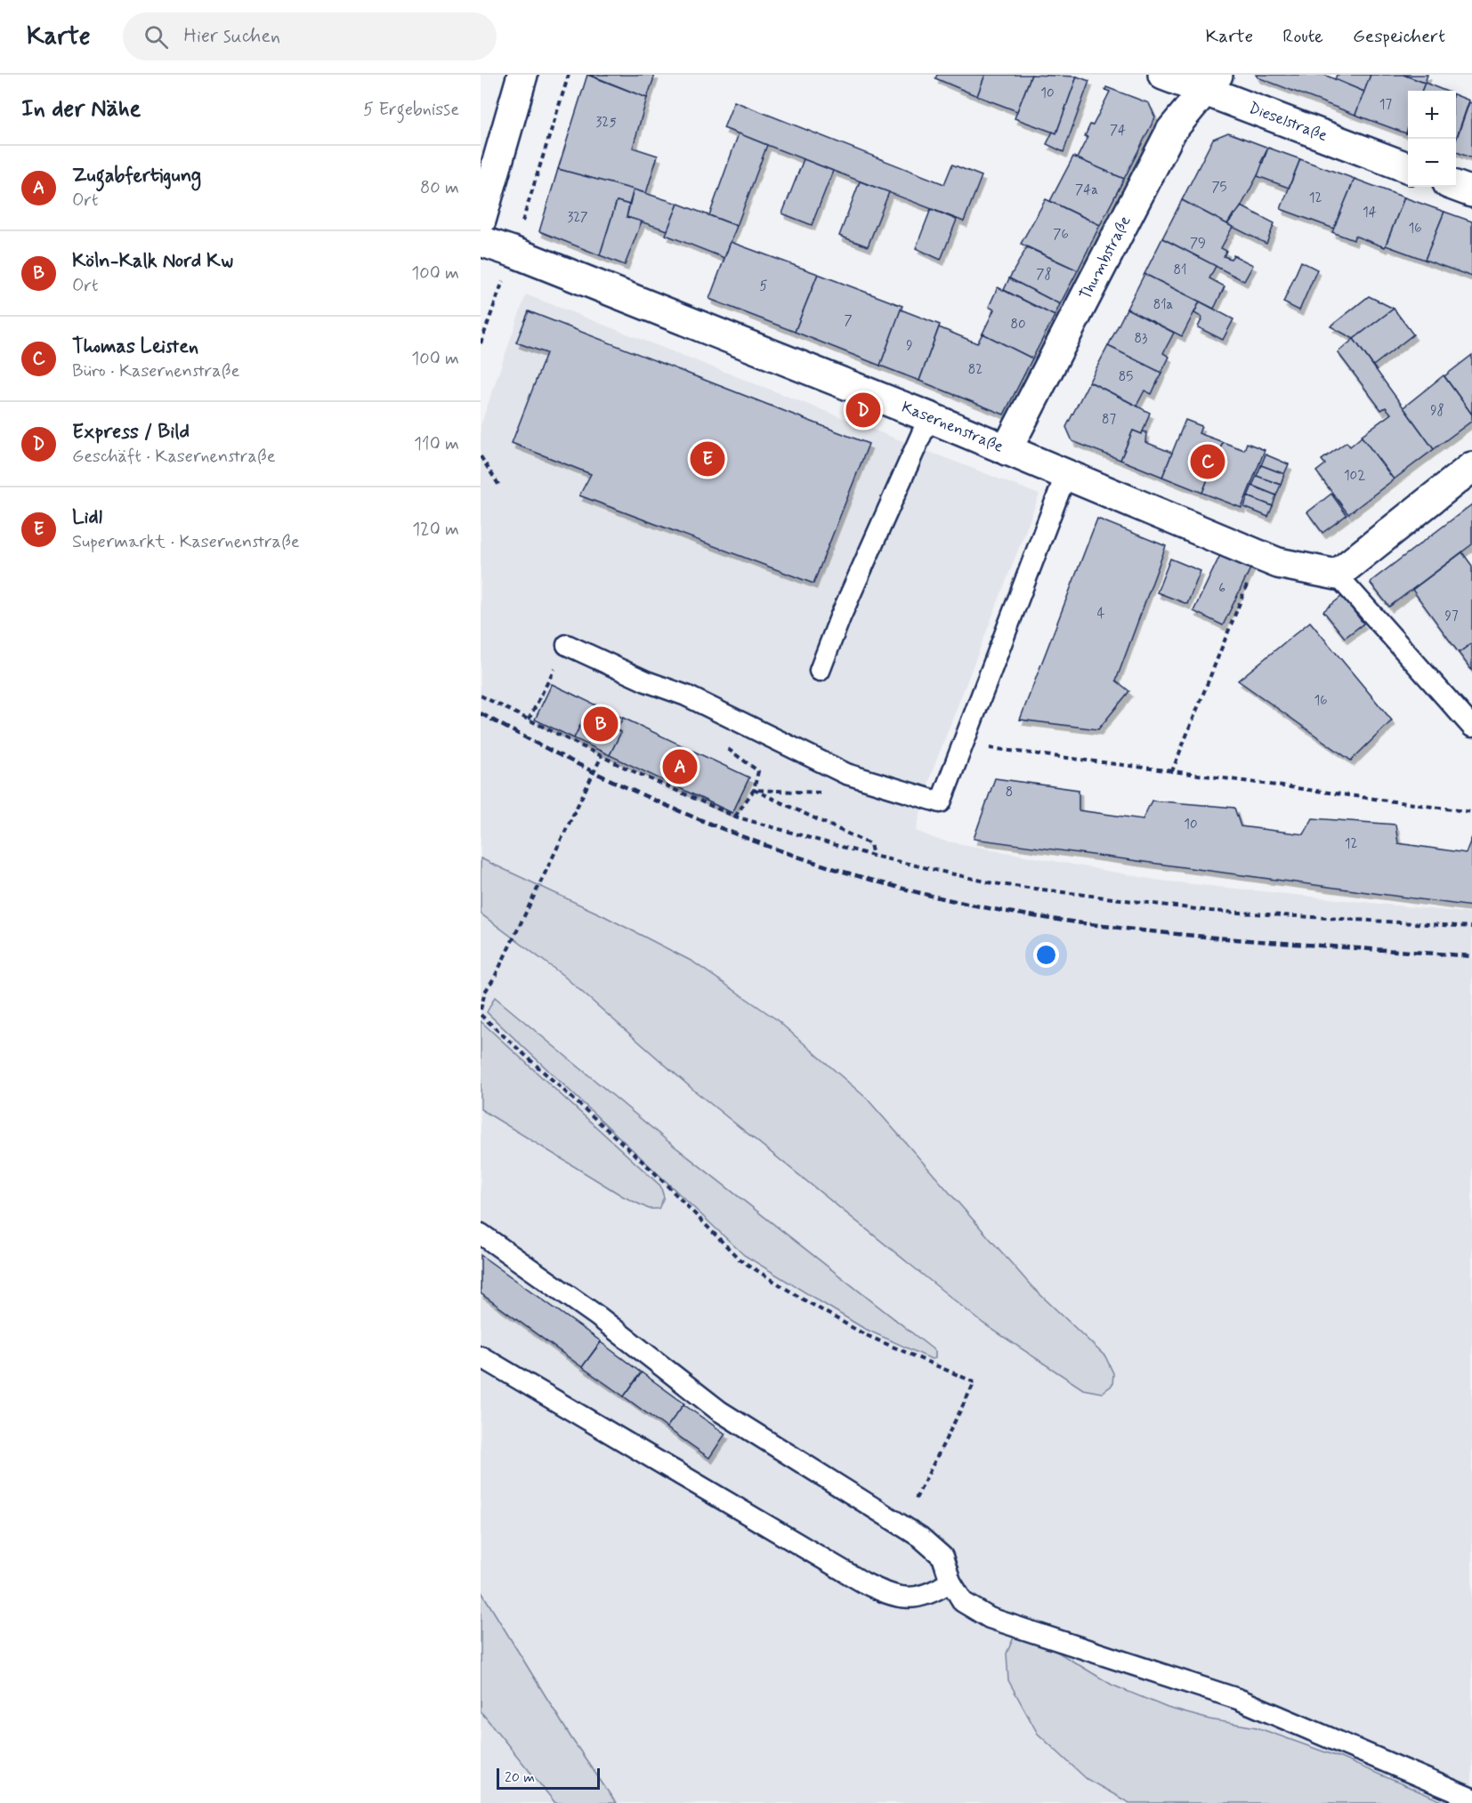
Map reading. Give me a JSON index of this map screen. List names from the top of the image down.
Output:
{
  "streets": {
    "street": ["Dieselstraße", "Thumbstraße", "Kasernenstraße"]
  },
  "crossings": [
    ["Dieselstraße", "Thumbstraße"],
    ["Thumbstraße", "Kasernenstraße"]
  ],
  "house_numbers": [
    "10",
    "17",
    "325",
    "74",
    "75",
    "74a",
    "12",
    "14",
    "327",
    "16",
    "76",
    "79",
    "81",
    "78",
    "5",
    "81a",
    "7",
    "80",
    "83",
    "9",
    "82",
    "85",
    "98",
    "87",
    "102",
    "6",
    "4",
    "97",
    "16",
    "8",
    "10",
    "12"
  ],
  "scale_bar": "20 m",
  "page": {
    "header": "Karte",
    "search": "Hier suchen",
    "nav": ["Karte", "Route", "Gespeichert"],
    "heading": ["In der Nähe", "5 Ergebnisse"],
    "map_buttons": ["+", "−"],
    "list": [
      {
        "mark": "A",
        "name": "Zugabfertigung",
        "note": "Ort",
        "value": "80 m"
      },
      {
        "mark": "B",
        "name": "Köln-Kalk Nord Kw",
        "note": "Ort",
        "value": "100 m"
      },
      {
        "mark": "C",
        "name": "Thomas Leisten",
        "note": "Büro · Kasernenstraße",
        "value": "100 m"
      },
      {
        "mark": "D",
        "name": "Express / Bild",
        "note": "Geschäft · Kasernenstraße",
        "value": "110 m"
      },
      {
        "mark": "E",
        "name": "Lidl",
        "note": "Supermarkt · Kasernenstraße",
        "value": "120 m"
      }
    ],
    "pins": [
      "D",
      "E",
      "C",
      "B",
      "A"
    ],
    "scale": "20 m"
  }
}
